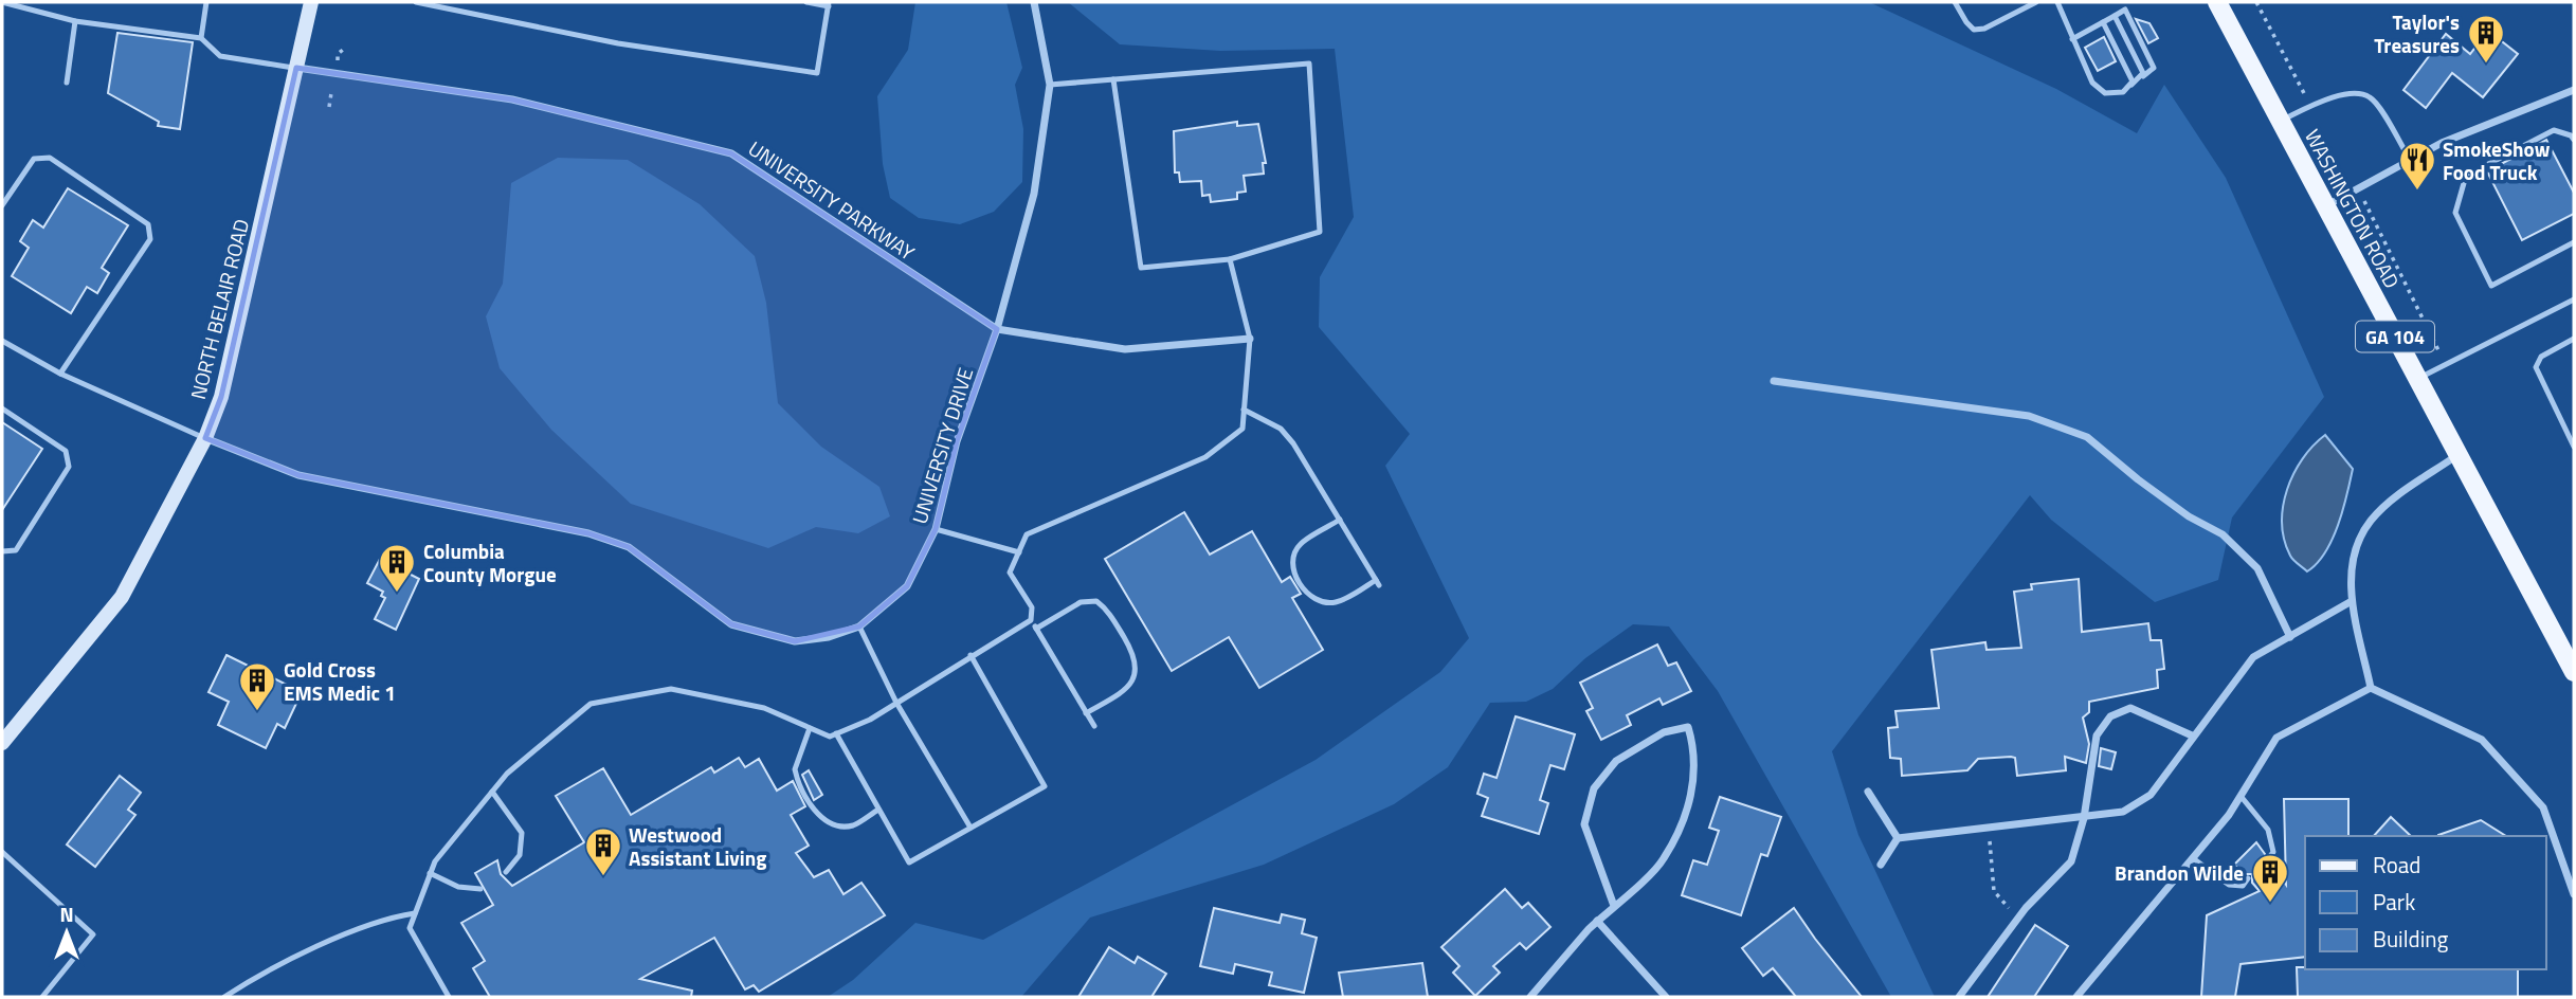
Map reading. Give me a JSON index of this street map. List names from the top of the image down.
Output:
{
  "streets": {
    "main road": ["WASHINGTON ROAD", "NORTH BELAIR ROAD", "GA 104"],
    "street": ["UNIVERSITY PARKWAY", "UNIVERSITY DRIVE"]
  },
  "crossings": [
    ["UNIVERSITY PARKWAY", "NORTH BELAIR ROAD"],
    ["UNIVERSITY PARKWAY", "UNIVERSITY DRIVE"],
    ["NORTH BELAIR ROAD", "UNIVERSITY DRIVE"]
  ],
  "places": {
    "building": [
      "Taylor's Treasures",
      "Columbia County Morgue",
      "Gold Cross EMS Medic 1",
      "Westwood Assistant Living",
      "Brandon Wilde"
    ],
    "restaurant": ["SmokeShow Food Truck"]
  },
  "legend": ["Road", "Park", "Building"],
  "north": "top"
}
